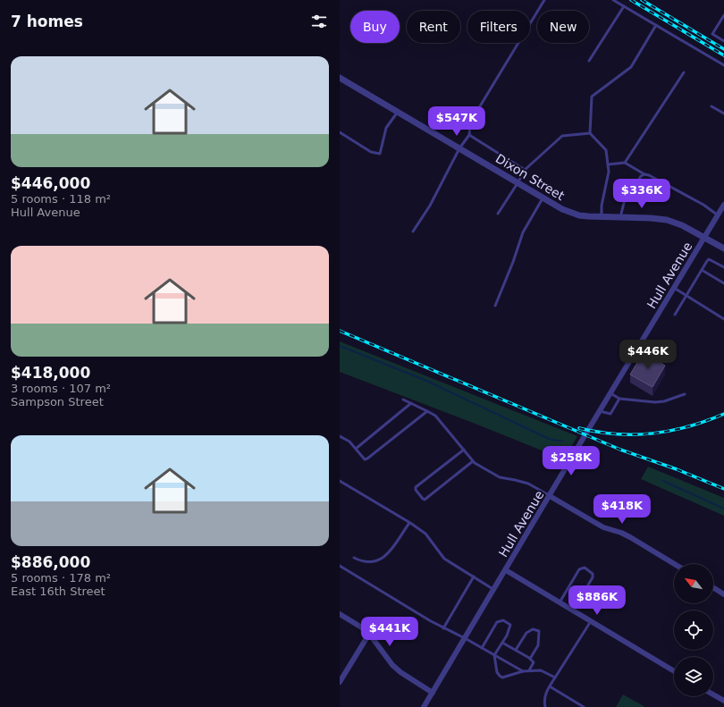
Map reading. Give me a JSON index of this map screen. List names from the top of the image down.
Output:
{
  "streets": {
    "street": ["Dixon Street", "Hull Avenue"]
  },
  "crossings": [
    ["Dixon Street", "Hull Avenue"]
  ],
  "north": "top left",
  "page": {
    "heading": "7 homes",
    "chip": [
      "Buy",
      "Rent",
      "Filters",
      "New"
    ],
    "list": [
      {
        "name": "$446,000",
        "note": "5 rooms · 118 m² · Hull Avenue"
      },
      {
        "name": "$418,000",
        "note": "3 rooms · 107 m² · Sampson Street"
      },
      {
        "name": "$886,000",
        "note": "5 rooms · 178 m² · East 16th Street"
      }
    ],
    "price": [
      "$547K",
      "$336K",
      "$446K",
      "$258K",
      "$418K",
      "$886K",
      "$441K"
    ]
  }
}
